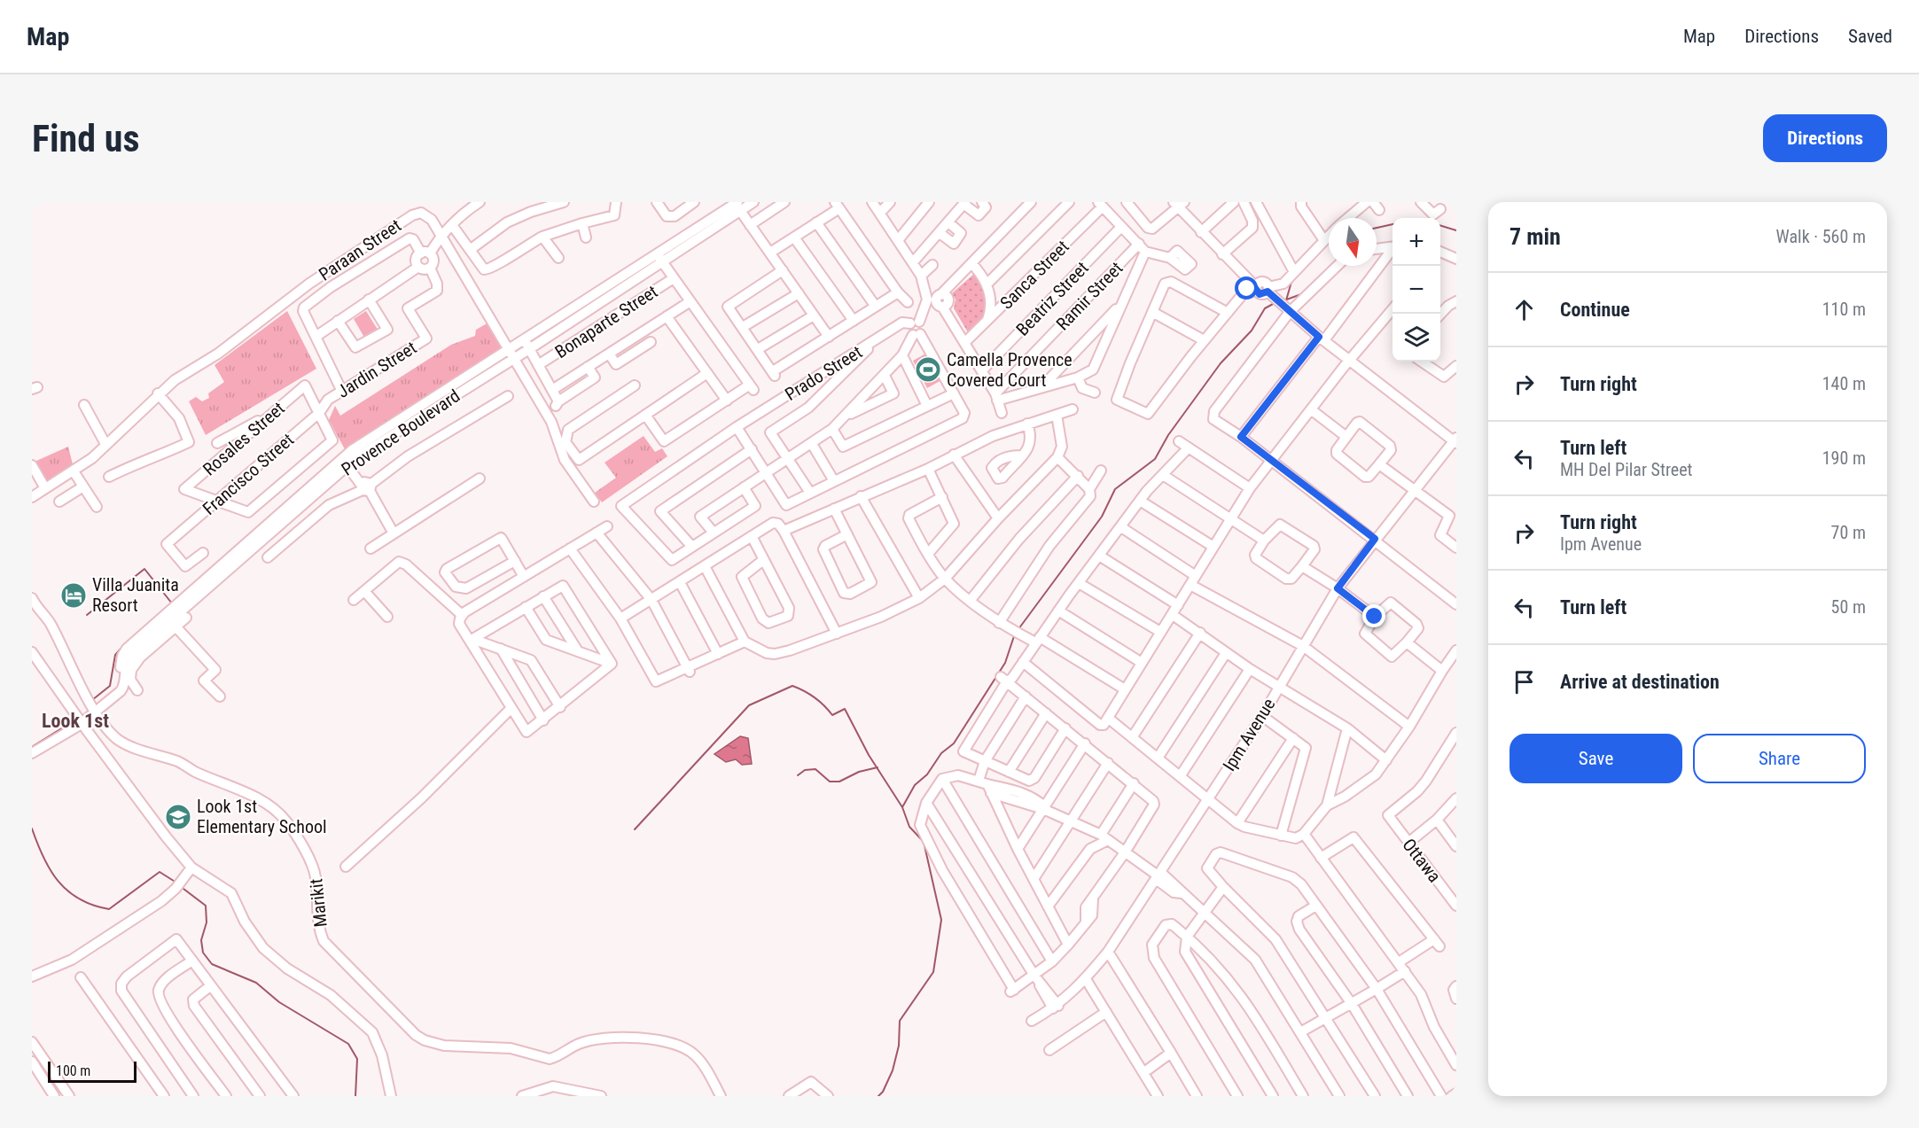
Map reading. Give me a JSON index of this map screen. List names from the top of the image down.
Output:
{
  "streets": {
    "street": [
      "Paraan Street",
      "Sanca Street",
      "Ramir Street",
      "Beatriz Street",
      "Bonaparte Street",
      "Jardin Street",
      "Prado Street",
      "Provence Boulevard",
      "Rosales Street",
      "Francisco Street",
      "Ipm Avenue",
      "Ottawa",
      "Marikit"
    ]
  },
  "crossings": [
    ["Paraan Street", "Provence Boulevard"],
    ["Jardin Street", "Francisco Street"],
    ["Provence Boulevard", "Marikit"],
    ["Rosales Street", "Francisco Street"]
  ],
  "districts": ["Look 1st"],
  "places": {
    "sports": ["Camella Provence Covered Court"],
    "hotel": ["Villa Juanita Resort"],
    "school or university": ["Look 1st Elementary School"]
  },
  "scale_bar": "100 m",
  "north": "bottom",
  "page": {
    "header": "Map",
    "nav": ["Map", "Directions", "Saved"],
    "buttons": [
      "Directions",
      ["Save", "Share"]
    ],
    "title": "Find us",
    "heading": ["7 min", "Walk · 560 m"],
    "map_buttons": ["+", "−"],
    "list": [
      ["Continue", "110 m"],
      ["Turn right", "140 m"],
      ["Turn left", "MH Del Pilar Street", "190 m"],
      ["Turn right", "Ipm Avenue", "70 m"],
      ["Turn left", "50 m"],
      "Arrive at destination"
    ],
    "scale": "100 m"
  }
}
